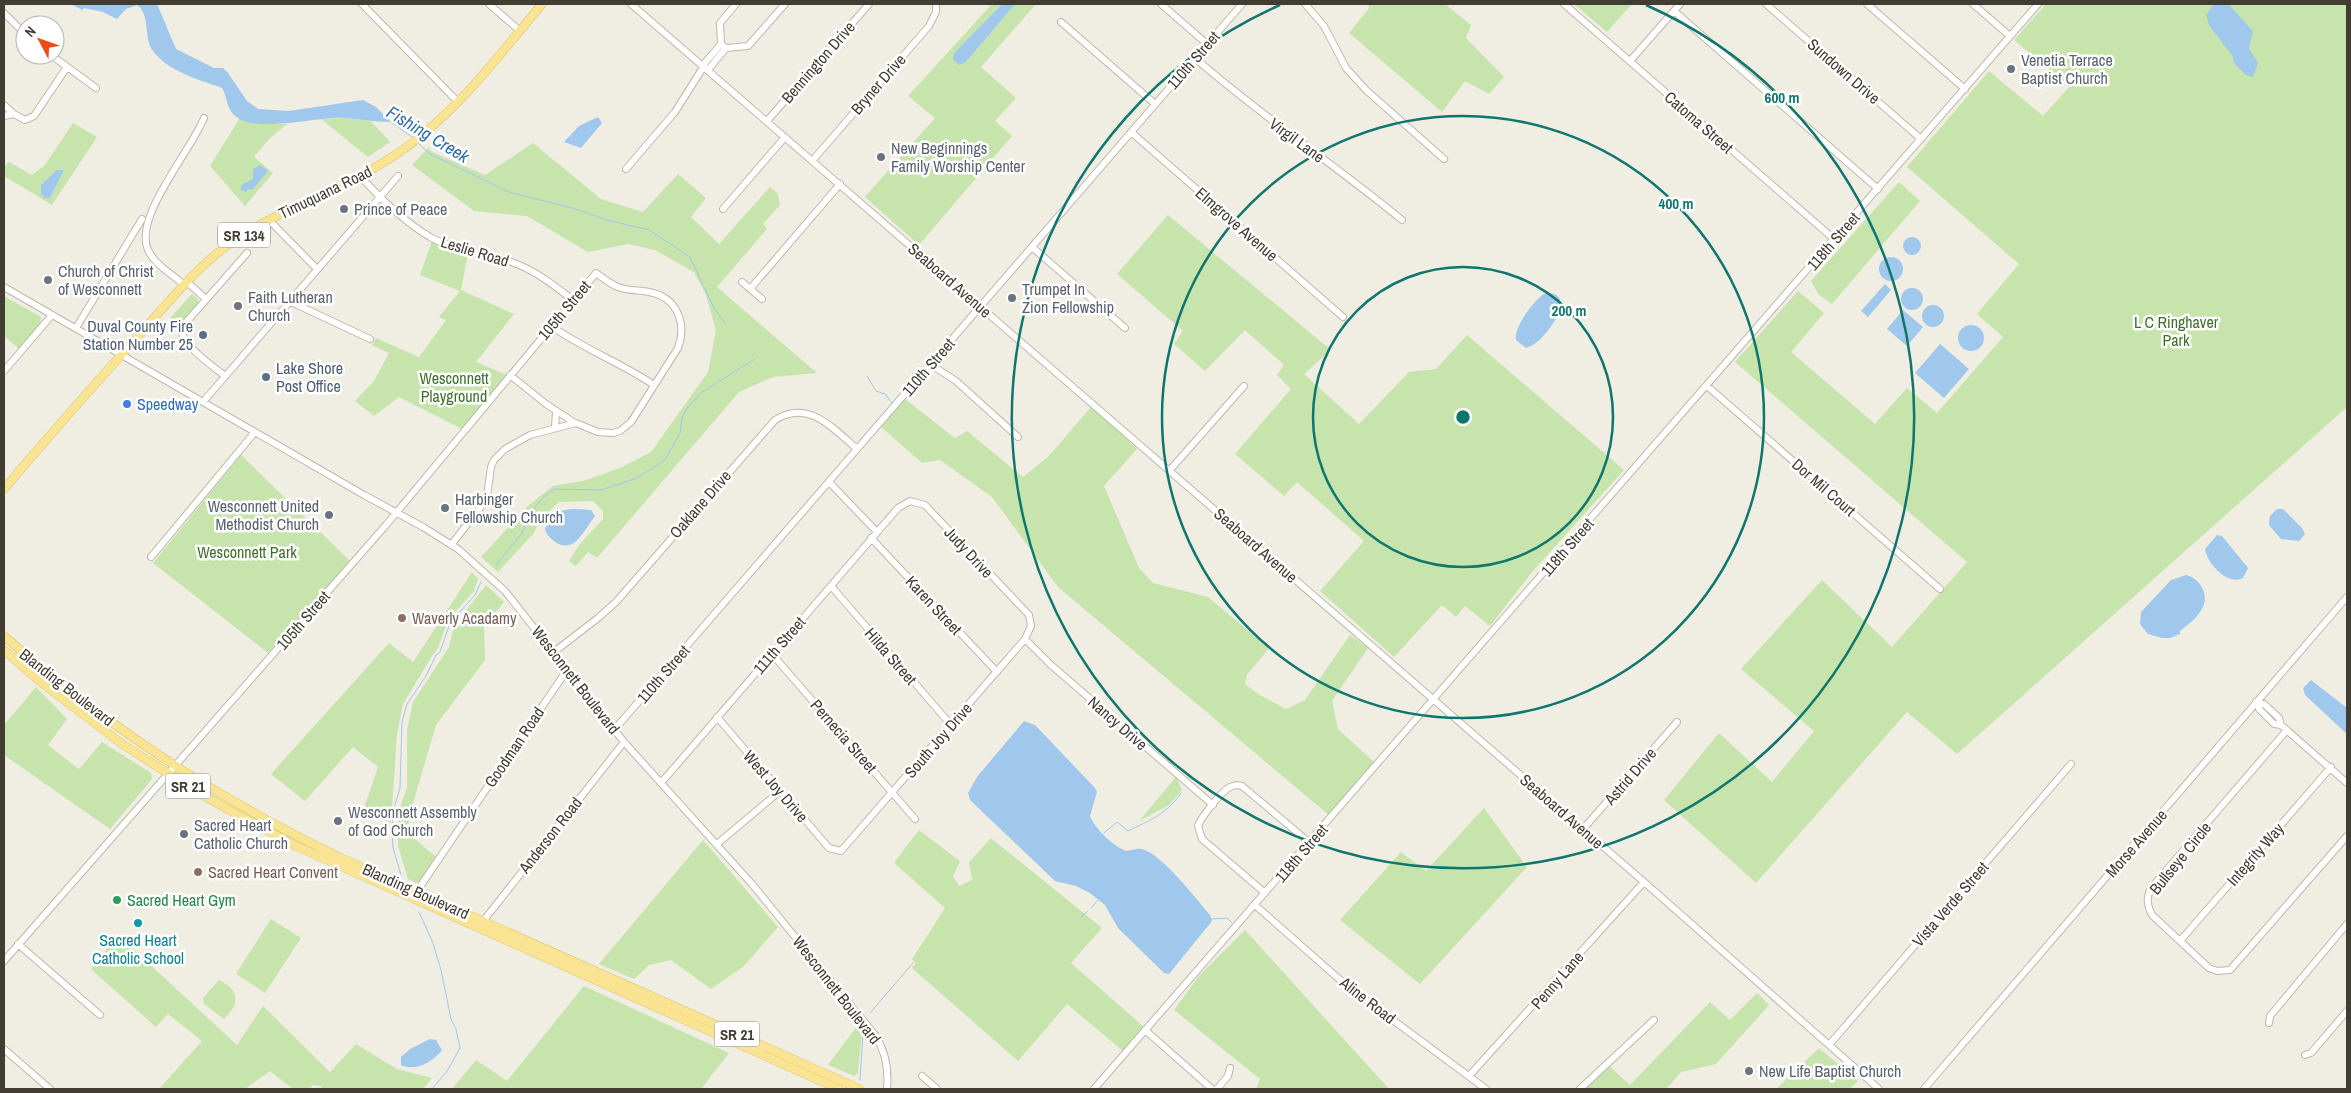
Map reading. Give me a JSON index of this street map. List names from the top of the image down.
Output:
{
  "streets": {
    "main road": [
      "Timuquana Road",
      "SR 134",
      "Blanding Boulevard",
      "SR 21"
    ],
    "street": [
      "110th Street",
      "Bennington Drive",
      "Sundown Drive",
      "Bryner Drive",
      "Catoma Street",
      "Virgil Lane",
      "Elmgrove Avenue",
      "118th Street",
      "Leslie Road",
      "Seaboard Avenue",
      "105th Street",
      "Dor Mil Court",
      "Oaklane Drive",
      "Judy Drive",
      "Karen Street",
      "111th Street",
      "Hilda Street",
      "Wesconnett Boulevard",
      "Nancy Drive",
      "Pernecia Street",
      "South Joy Drive",
      "Goodman Road",
      "Astrid Drive",
      "West Joy Drive",
      "Anderson Road",
      "Morse Avenue",
      "Integrity Way",
      "Bullseye Circle",
      "Vista Verde Street",
      "Penny Lane",
      "Aline Road"
    ]
  },
  "crossings": [
    ["110th Street", "Virgil Lane"],
    ["110th Street", "Elmgrove Avenue"],
    ["110th Street", "Seaboard Avenue"],
    ["110th Street", "Oaklane Drive"],
    ["110th Street", "Wesconnett Boulevard"],
    ["Bennington Drive", "Seaboard Avenue"],
    ["Sundown Drive", "118th Street"],
    ["Bryner Drive", "Seaboard Avenue"],
    ["Catoma Street", "118th Street"],
    ["Timuquana Road", "Leslie Road"],
    ["Timuquana Road", "Wesconnett Boulevard"],
    ["118th Street", "Seaboard Avenue"],
    ["118th Street", "Dor Mil Court"],
    ["118th Street", "Aline Road"],
    ["Leslie Road", "105th Street"],
    ["Seaboard Avenue", "Astrid Drive"],
    ["Seaboard Avenue", "Vista Verde Street"],
    ["Seaboard Avenue", "Penny Lane"],
    ["105th Street", "Wesconnett Boulevard"],
    ["105th Street", "Blanding Boulevard"],
    ["Oaklane Drive", "Wesconnett Boulevard"],
    ["Judy Drive", "111th Street"],
    ["Judy Drive", "South Joy Drive"],
    ["Karen Street", "111th Street"],
    ["Karen Street", "South Joy Drive"],
    ["111th Street", "Hilda Street"],
    ["111th Street", "Wesconnett Boulevard"],
    ["111th Street", "Pernecia Street"],
    ["111th Street", "West Joy Drive"],
    ["Hilda Street", "South Joy Drive"],
    ["Wesconnett Boulevard", "Goodman Road"],
    ["Wesconnett Boulevard", "Anderson Road"],
    ["Blanding Boulevard", "Goodman Road"],
    ["Blanding Boulevard", "Anderson Road"],
    ["Nancy Drive", "South Joy Drive"],
    ["Pernecia Street", "South Joy Drive"],
    ["South Joy Drive", "West Joy Drive"],
    ["Integrity Way", "Bullseye Circle"],
    ["Penny Lane", "Aline Road"]
  ],
  "water": ["Fishing Creek"],
  "parks": ["L C Ringhaver Park", "Wesconnett Playground", "Wesconnett Park"],
  "places": [
    "Venetia Terrace Baptist Church",
    "New Beginnings Family Worship Center",
    "Prince of Peace",
    "Church of Christ of Wesconnett",
    "Trumpet In Zion Fellowship",
    "Faith Lutheran Church",
    "Duval County Fire Station Number 25",
    "Lake Shore Post Office",
    "Speedway",
    "Harbinger Fellowship Church",
    "Wesconnett United Methodist Church",
    "Waverly Acadamy",
    "Wesconnett Assembly of God Church",
    "Sacred Heart Catholic Church",
    "Sacred Heart Convent",
    "Sacred Heart Gym",
    "Sacred Heart Catholic School",
    "New Life Baptist Church"
  ],
  "north": "top left",
  "rings": ["600 m", "400 m", "200 m"]
}
